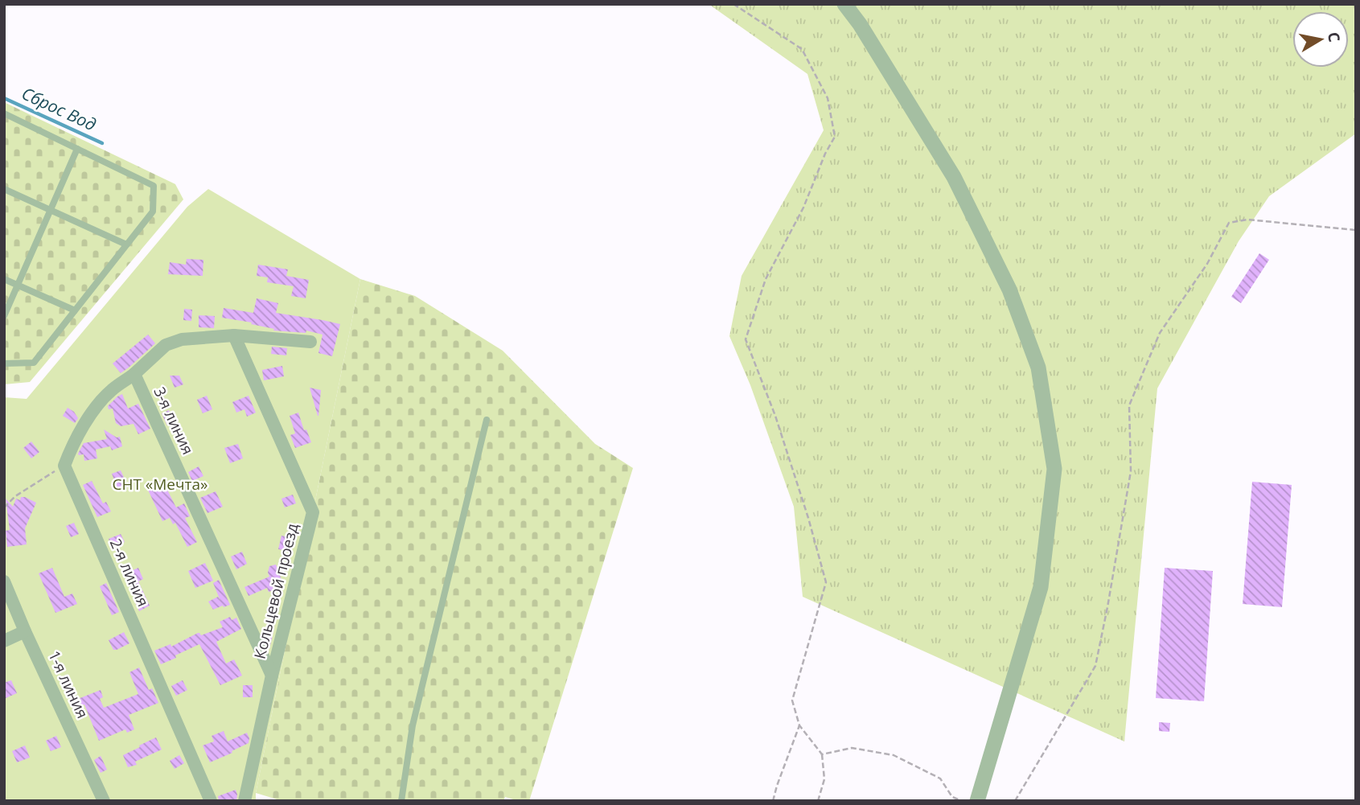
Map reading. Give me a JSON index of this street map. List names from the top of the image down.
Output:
{
  "streets": {
    "street": [
      "3-я линия",
      "2-я линия",
      "Кольцевой проезд",
      "1-я линия"
    ]
  },
  "crossings": [
    ["3-я линия", "Кольцевой проезд"]
  ],
  "water": ["Сброс Вод"],
  "parks": ["СНТ «Мечта»"],
  "north": "right"
}
